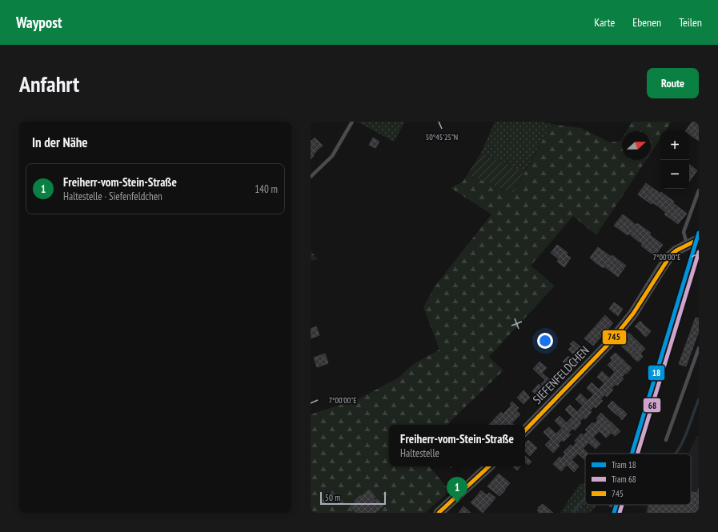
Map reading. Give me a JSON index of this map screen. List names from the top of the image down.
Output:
{
  "streets": {
    "street": ["SIEFENFELDCHEN"]
  },
  "lines": ["tram line 18", "transit line 745", "tram line 68"],
  "legend": ["Tram 18", "Tram 68", "745"],
  "scale_bar": "50 m",
  "north": "right",
  "page": {
    "header": "Waypost",
    "nav": ["Karte", "Ebenen", "Teilen"],
    "buttons": "Route",
    "title": "Anfahrt",
    "heading": "In der Nähe",
    "map_buttons": ["+", "−"],
    "list": [
      {
        "mark": "1",
        "name": "Freiherr-vom-Stein-Straße",
        "note": "Haltestelle · Siefenfeldchen",
        "value": "140 m"
      }
    ],
    "popup": ["Freiherr-vom-Stein-Straße", "Haltestelle"],
    "pins": "1",
    "scale": "50 m"
  },
  "coordinates": ["50°45'25\"N", "7°00'00\"E"]
}
